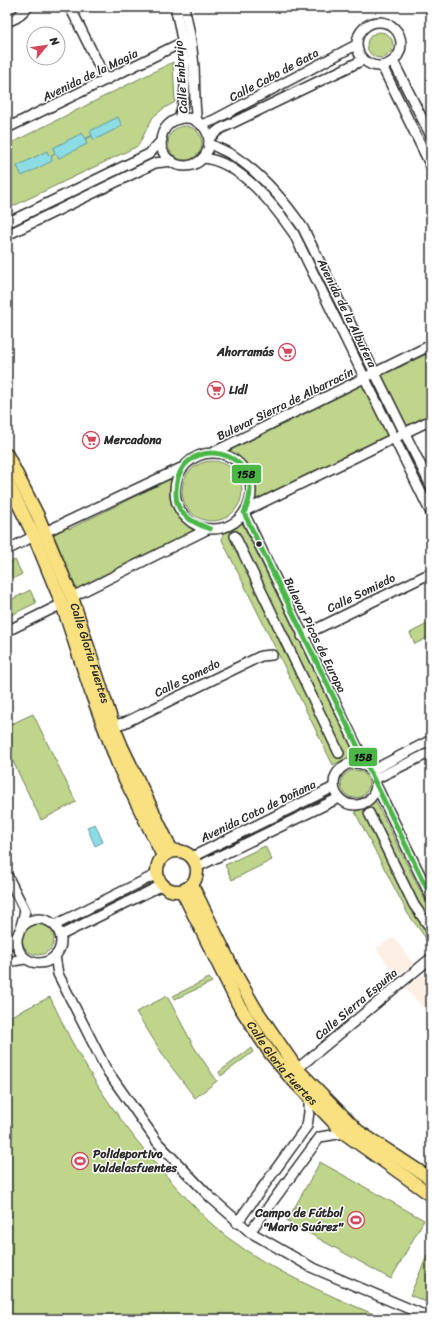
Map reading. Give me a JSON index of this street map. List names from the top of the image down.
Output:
{
  "streets": {
    "main road": ["Calle Gloria Fuertes"],
    "street": [
      "Avenida de la Magia",
      "Calle Cabo de Gata",
      "Calle Embrujo",
      "Avenida de la Albufera",
      "Bulevar Sierra de Albarracín",
      "Calle Somiedo",
      "Bulevar Picos de Europa",
      "Calle Somedo",
      "Avenida Coto de Doñana",
      "Calle Sierra Espuña"
    ]
  },
  "crossings": [
    ["Avenida de la Magia", "Calle Embrujo"],
    ["Calle Cabo de Gata", "Calle Embrujo"],
    ["Calle Cabo de Gata", "Avenida de la Albufera"],
    ["Calle Embrujo", "Avenida de la Albufera"],
    ["Avenida de la Albufera", "Bulevar Sierra de Albarracín"],
    ["Bulevar Sierra de Albarracín", "Bulevar Picos de Europa"],
    ["Calle Somiedo", "Bulevar Picos de Europa"],
    ["Bulevar Picos de Europa", "Avenida Coto de Doñana"],
    ["Calle Gloria Fuertes", "Calle Somedo"],
    ["Calle Gloria Fuertes", "Avenida Coto de Doñana"],
    ["Calle Gloria Fuertes", "Calle Sierra Espuña"]
  ],
  "places": {
    "supermarket": ["Ahorramás", "Lidl", "Mercadona"],
    "sports": ["Polideportivo Valdelasfuentes", "Campo de Fútbol \"Mario Suárez\""]
  },
  "lines": ["transit line 158"],
  "north": "top right"
}
